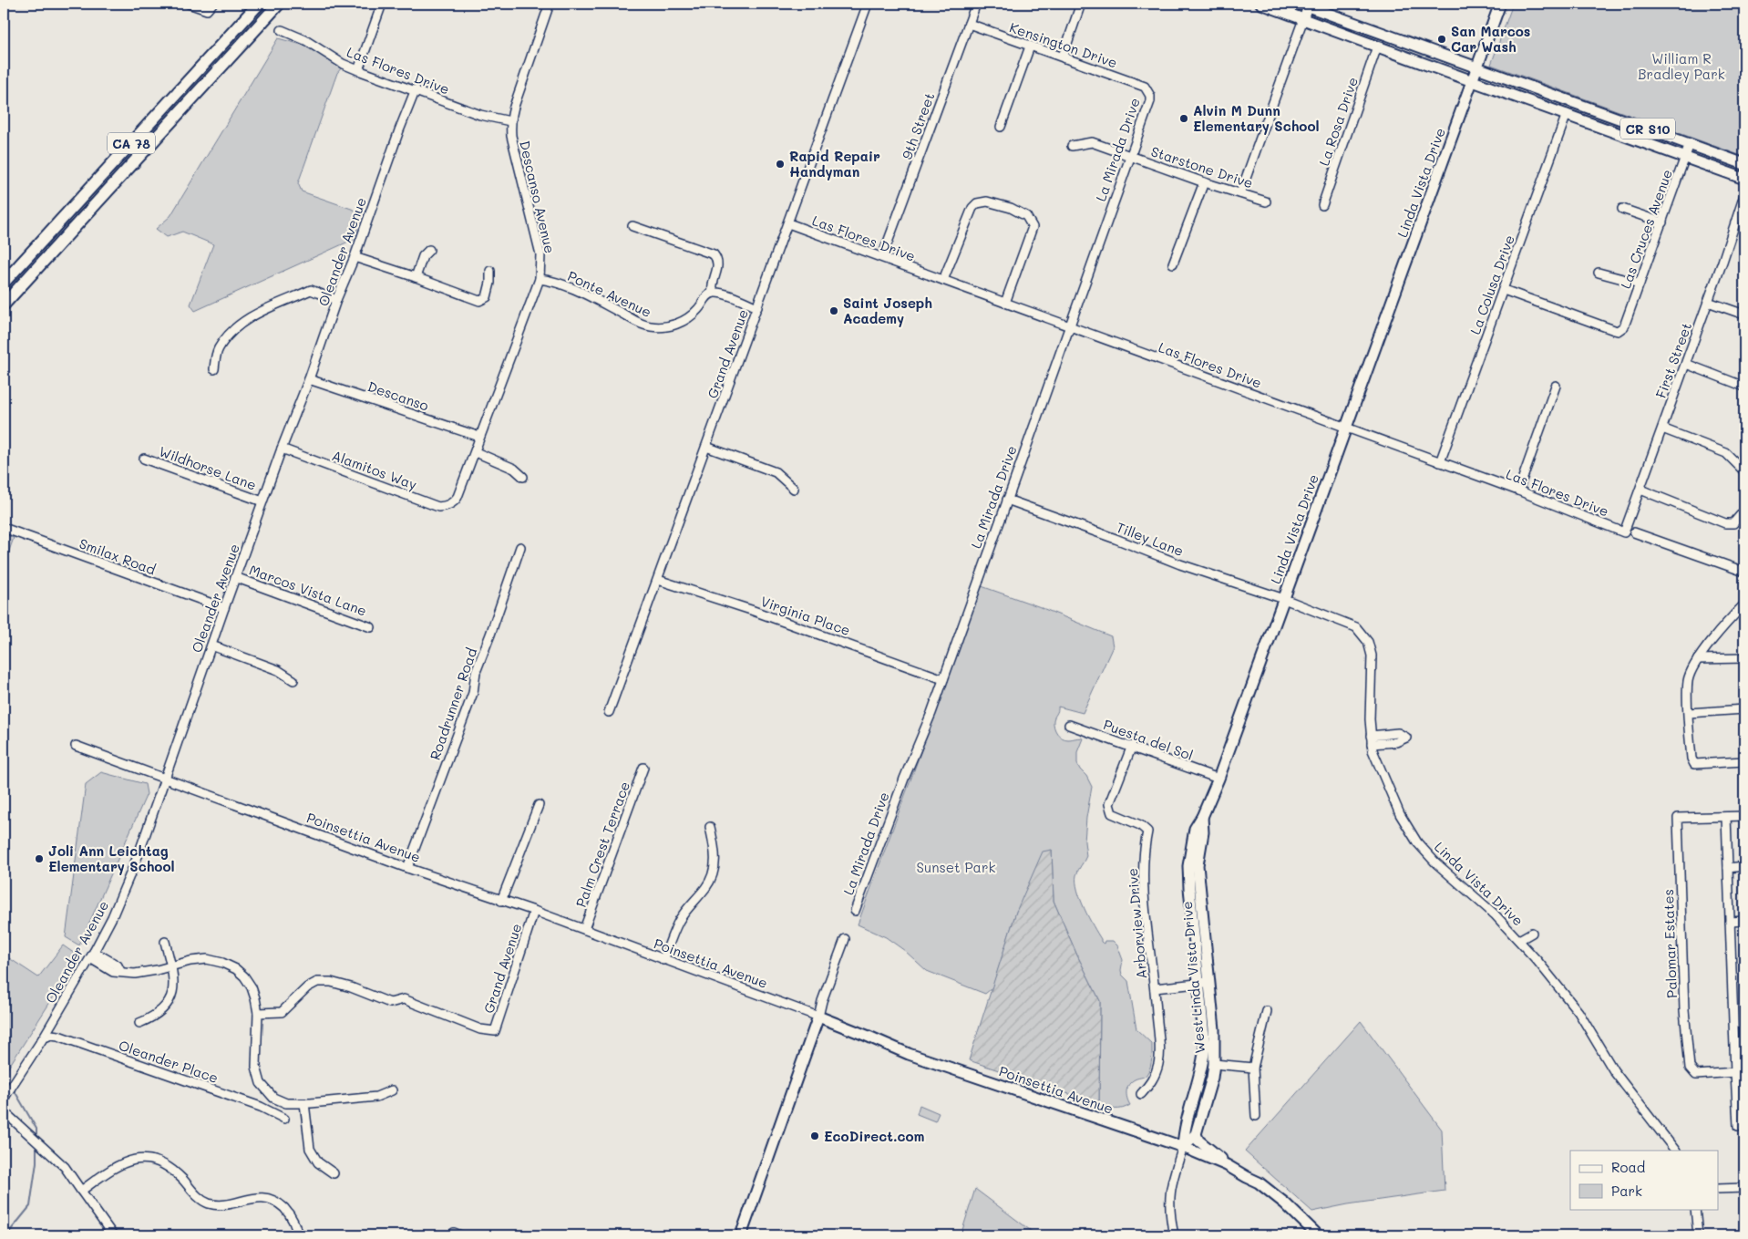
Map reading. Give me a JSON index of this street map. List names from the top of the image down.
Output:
{
  "streets": {
    "highway": ["CA 78"],
    "main road": [
      "CR S10",
      "Linda Vista Drive",
      "Poinsettia Avenue",
      "West Linda Vista Drive"
    ],
    "street": [
      "Kensington Drive",
      "Las Flores Drive",
      "La Rosa Drive",
      "9th Street",
      "La Mirada Drive",
      "Starstone Drive",
      "Descanso Avenue",
      "Las Cruces Avenue",
      "Oleander Avenue",
      "La Colusa Drive",
      "Ponte Avenue",
      "Grand Avenue",
      "First Street",
      "Descanso",
      "Wildhorse Lane",
      "Alamitos Way",
      "Tilley Lane",
      "Smilax Road",
      "Marcos Vista Lane",
      "Virginia Place",
      "Roadrunner Road",
      "Puesta del Sol",
      "Palm Crest Terrace",
      "Arborview Drive",
      "Palomar Estates",
      "Oleander Place"
    ]
  },
  "crossings": [
    ["Kensington Drive", "9th Street"],
    ["Kensington Drive", "La Mirada Drive"],
    ["Las Flores Drive", "9th Street"],
    ["Las Flores Drive", "La Mirada Drive"],
    ["Las Flores Drive", "Linda Vista Drive"],
    ["Las Flores Drive", "Descanso Avenue"],
    ["Las Flores Drive", "Oleander Avenue"],
    ["Las Flores Drive", "La Colusa Drive"],
    ["Las Flores Drive", "Grand Avenue"],
    ["Las Flores Drive", "First Street"],
    ["La Rosa Drive", "CR S10"],
    ["CR S10", "Linda Vista Drive"],
    ["CR S10", "Las Cruces Avenue"],
    ["CR S10", "La Colusa Drive"],
    ["La Mirada Drive", "Starstone Drive"],
    ["La Mirada Drive", "Tilley Lane"],
    ["La Mirada Drive", "Virginia Place"],
    ["Linda Vista Drive", "Tilley Lane"],
    ["Linda Vista Drive", "West Linda Vista Drive"],
    ["Descanso Avenue", "Ponte Avenue"],
    ["Descanso Avenue", "Descanso"],
    ["Descanso Avenue", "Alamitos Way"],
    ["Las Cruces Avenue", "La Colusa Drive"],
    ["Oleander Avenue", "Descanso"],
    ["Oleander Avenue", "Wildhorse Lane"],
    ["Oleander Avenue", "Alamitos Way"],
    ["Oleander Avenue", "Smilax Road"],
    ["Oleander Avenue", "Marcos Vista Lane"],
    ["Oleander Avenue", "Poinsettia Avenue"],
    ["Oleander Avenue", "Oleander Place"],
    ["Grand Avenue", "Virginia Place"],
    ["Grand Avenue", "Poinsettia Avenue"],
    ["Tilley Lane", "West Linda Vista Drive"],
    ["Roadrunner Road", "Poinsettia Avenue"],
    ["Puesta del Sol", "Arborview Drive"],
    ["Puesta del Sol", "West Linda Vista Drive"],
    ["Poinsettia Avenue", "Palm Crest Terrace"],
    ["Poinsettia Avenue", "West Linda Vista Drive"],
    ["Arborview Drive", "West Linda Vista Drive"]
  ],
  "parks": ["William R Bradley Park", "Sunset Park"],
  "places": [
    "San Marcos Car Wash",
    "Alvin M Dunn Elementary School",
    "Rapid Repair Handyman",
    "Saint Joseph Academy",
    "Joli Ann Leichtag Elementary School",
    "EcoDirect.com"
  ],
  "legend": ["Road", "Park"]
}
